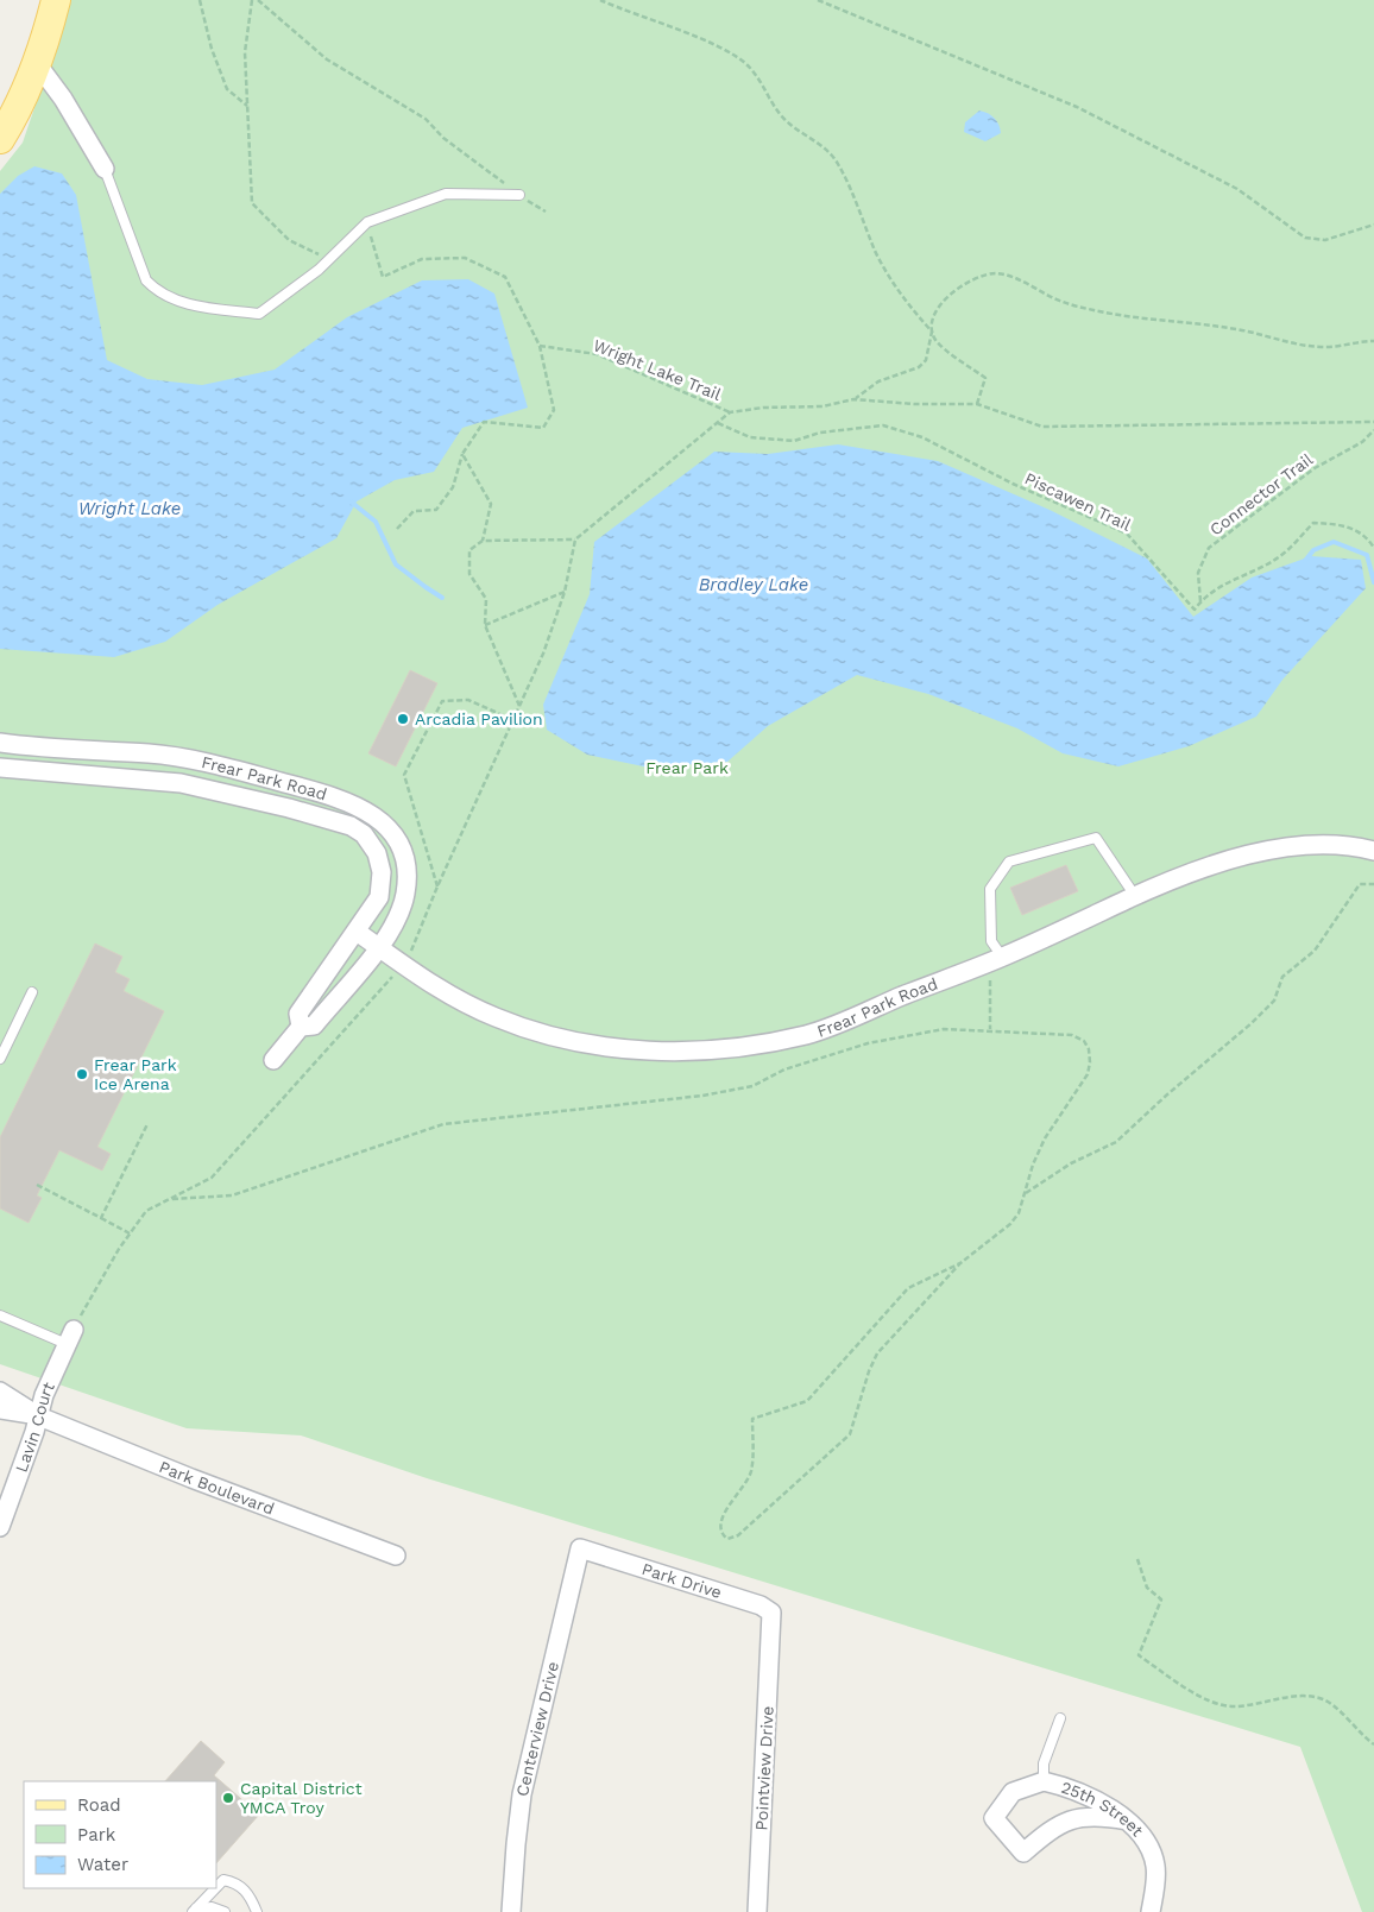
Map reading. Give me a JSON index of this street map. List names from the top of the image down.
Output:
{
  "streets": {
    "street": [
      "Frear Park Road",
      "Lavin Court",
      "Park Boulevard",
      "Park Drive",
      "Centerview Drive",
      "Pointview Drive",
      "25th Street"
    ],
    "path": ["Wright Lake Trail", "Connector Trail", "Piscawen Trail"]
  },
  "crossings": [
    ["Connector Trail", "Piscawen Trail"],
    ["Lavin Court", "Park Boulevard"],
    ["Park Drive", "Centerview Drive"],
    ["Park Drive", "Pointview Drive"]
  ],
  "water": ["Wright Lake", "Bradley Lake"],
  "parks": ["Frear Park"],
  "places": ["Arcadia Pavilion", "Frear Park Ice Arena", "Capital District YMCA Troy"],
  "legend": ["Road", "Park", "Water"]
}
